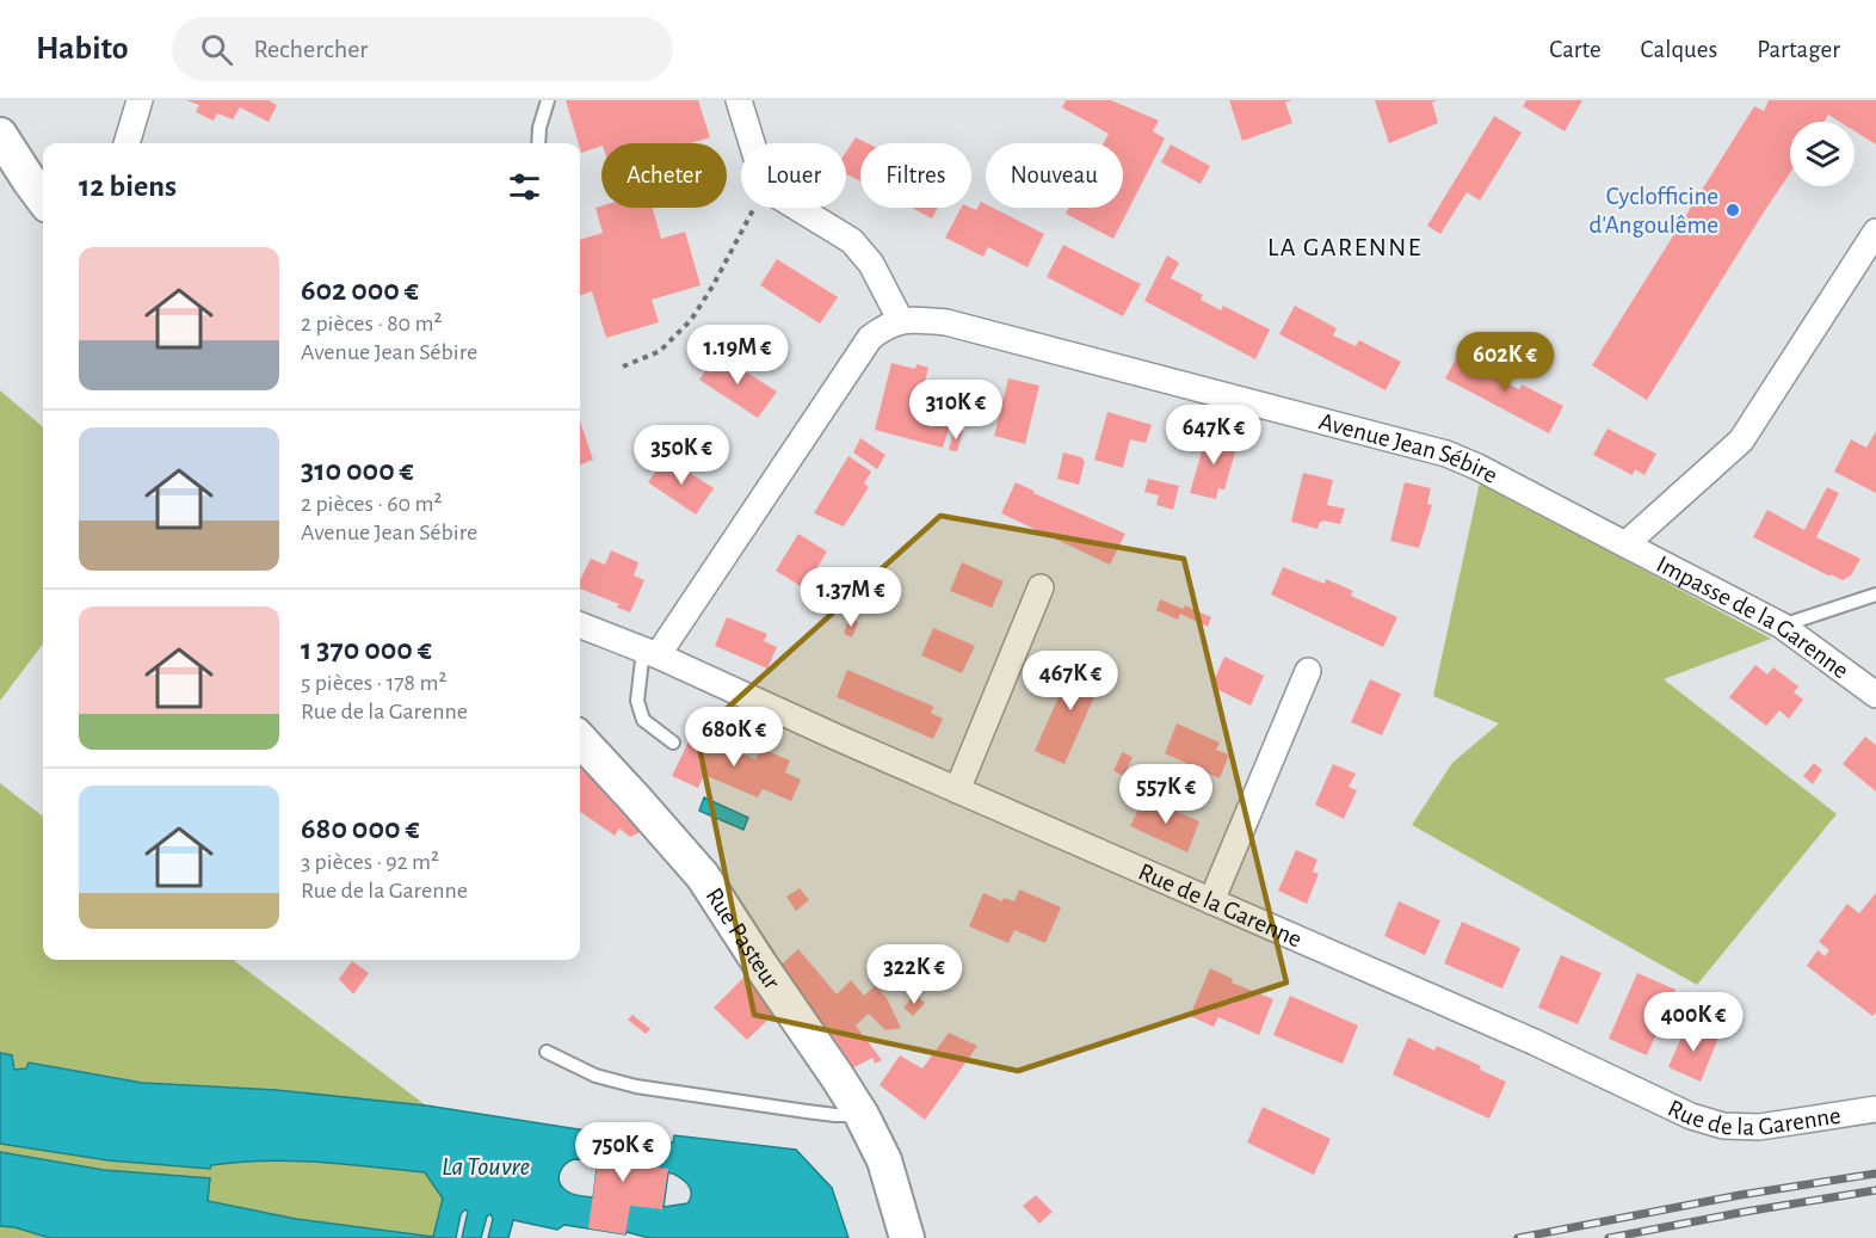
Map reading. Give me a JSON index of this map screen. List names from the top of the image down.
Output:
{
  "streets": {
    "street": [
      "Avenue Jean Sébire",
      "Impasse de la Garenne",
      "Rue de la Garenne",
      "Rue Pasteur"
    ]
  },
  "crossings": [
    ["Avenue Jean Sébire", "Impasse de la Garenne"],
    ["Avenue Jean Sébire", "Rue de la Garenne"]
  ],
  "districts": ["LA GARENNE"],
  "water": ["La Touvre"],
  "places": ["Cyclofficine d'Angoulême"],
  "page": {
    "header": "Habito",
    "search": "Rechercher",
    "nav": ["Carte", "Calques", "Partager"],
    "chip": [
      "Acheter",
      "Louer",
      "Filtres",
      "Nouveau"
    ],
    "heading": "12 biens",
    "list": [
      {
        "name": "602 000 €",
        "note": "2 pièces · 80 m² · Avenue Jean Sébire"
      },
      {
        "name": "310 000 €",
        "note": "2 pièces · 60 m² · Avenue Jean Sébire"
      },
      {
        "name": "1 370 000 €",
        "note": "5 pièces · 178 m² · Rue de la Garenne"
      },
      {
        "name": "680 000 €",
        "note": "3 pièces · 92 m² · Rue de la Garenne"
      }
    ],
    "price": [
      "1.19M €",
      "602K €",
      "310K €",
      "647K €",
      "350K €",
      "1.37M €",
      "467K €",
      "680K €",
      "557K €",
      "322K €",
      "400K €",
      "750K €"
    ]
  }
}
